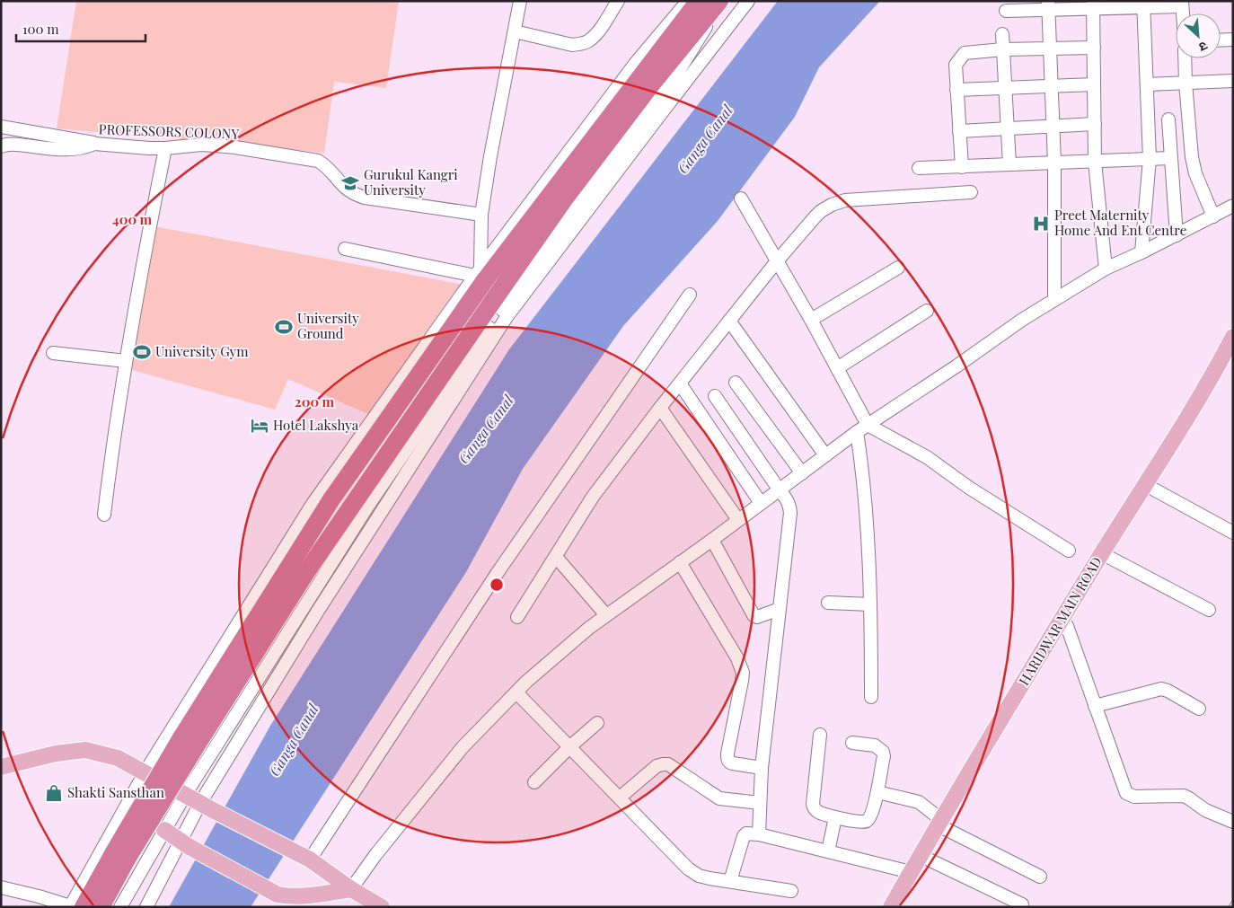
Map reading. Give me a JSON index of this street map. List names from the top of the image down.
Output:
{
  "streets": {
    "main road": ["HARIDWAR MAIN ROAD"],
    "street": ["PROFESSORS COLONY"]
  },
  "water": ["Ganga Canal"],
  "places": {
    "school or university": ["Gurukul Kangri University"],
    "hospital": ["Preet Maternity Home And Ent Centre"],
    "sports": ["University Ground", "University Gym"],
    "hotel": ["Hotel Lakshya"],
    "shop": ["Shakti Sansthan"]
  },
  "scale_bar": "100 m",
  "north": "bottom right",
  "rings": ["400 m", "200 m"]
}
